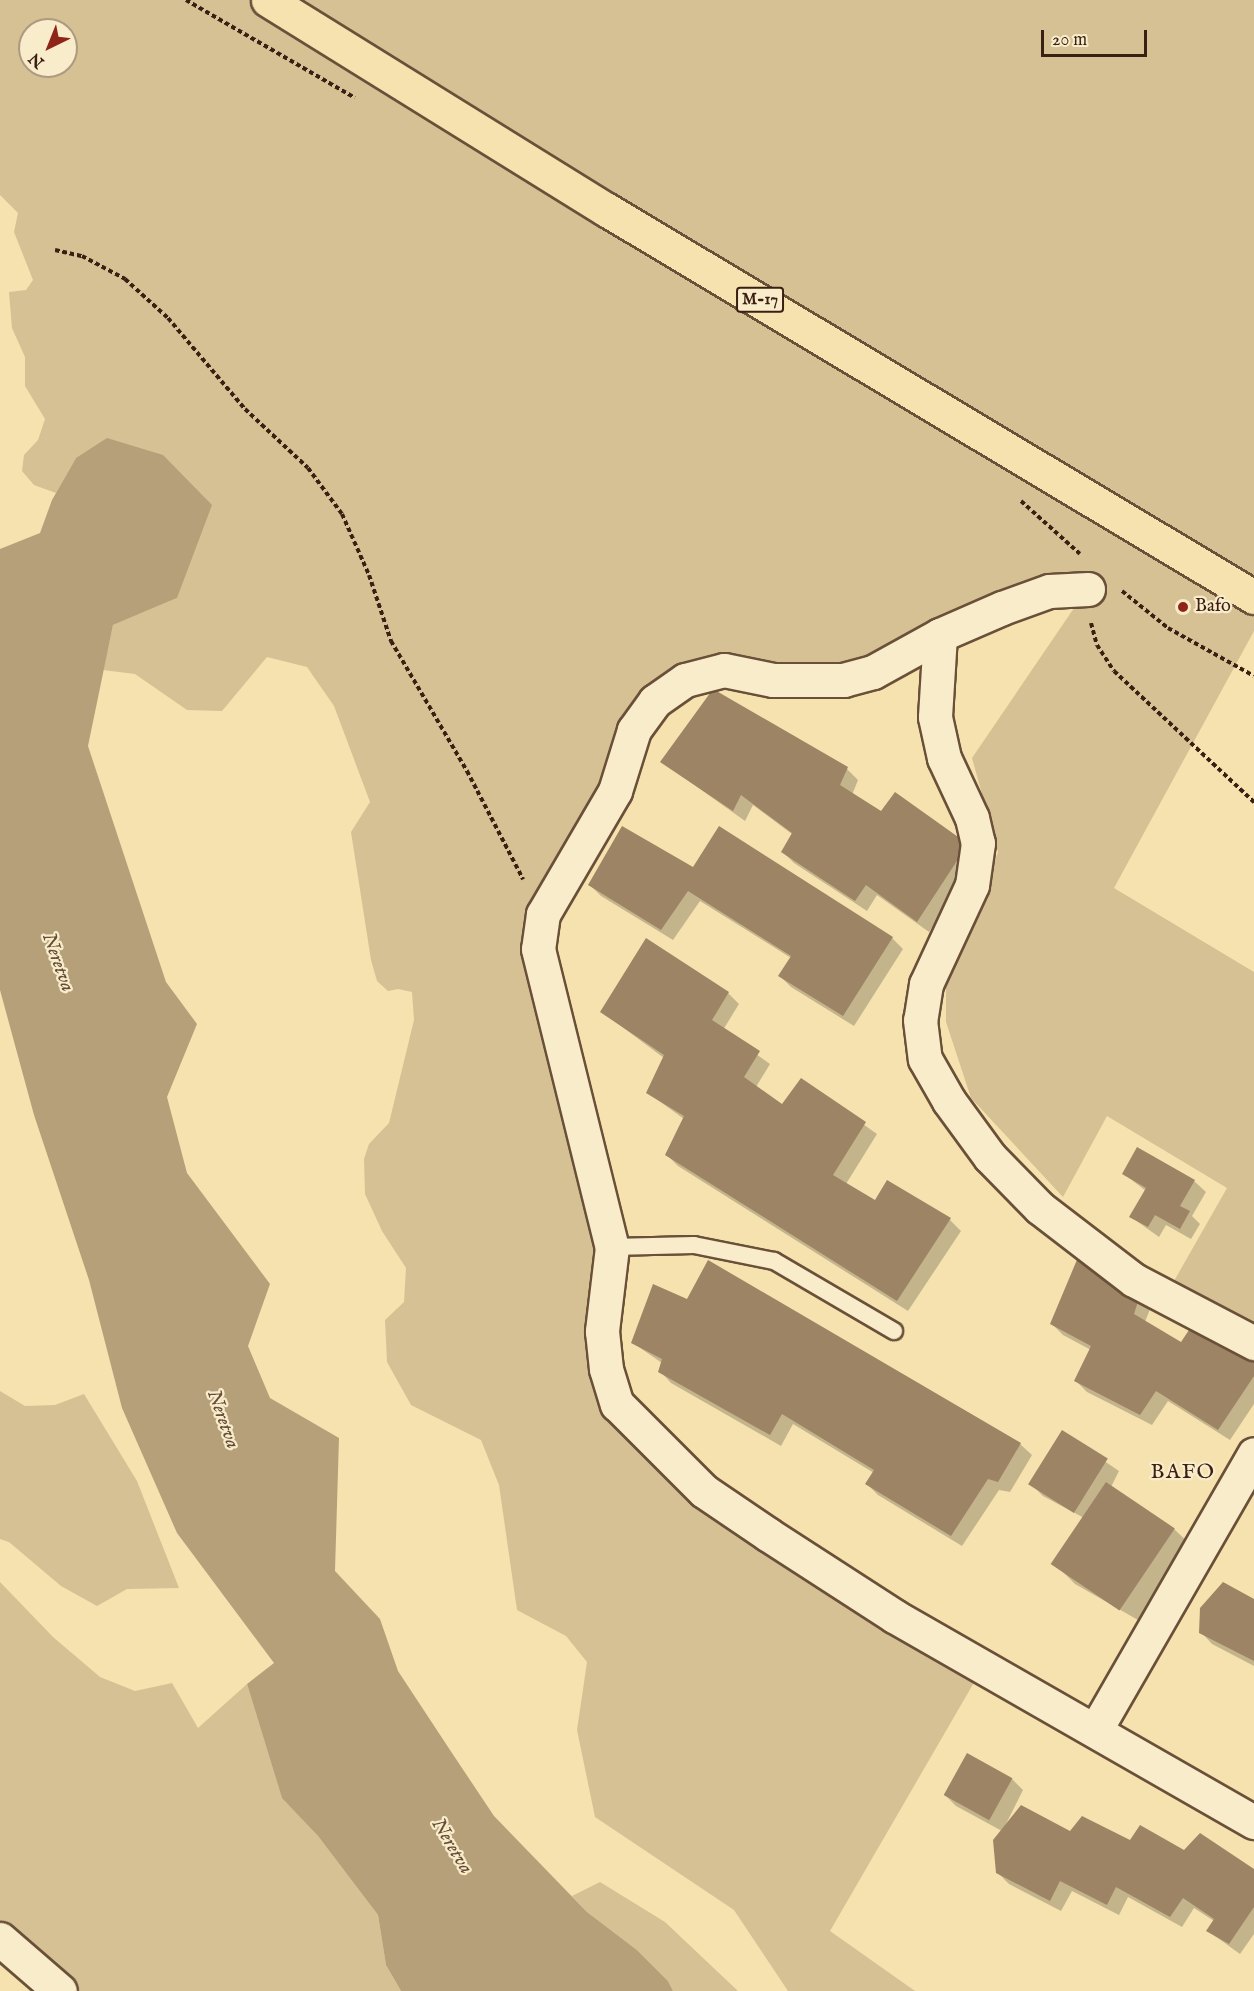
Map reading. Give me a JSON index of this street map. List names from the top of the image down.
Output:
{
  "streets": {
    "main road": ["M-17"]
  },
  "districts": ["BAFO"],
  "water": ["Neretva"],
  "places": ["Bafo"],
  "scale_bar": "20 m",
  "north": "bottom left"
}
